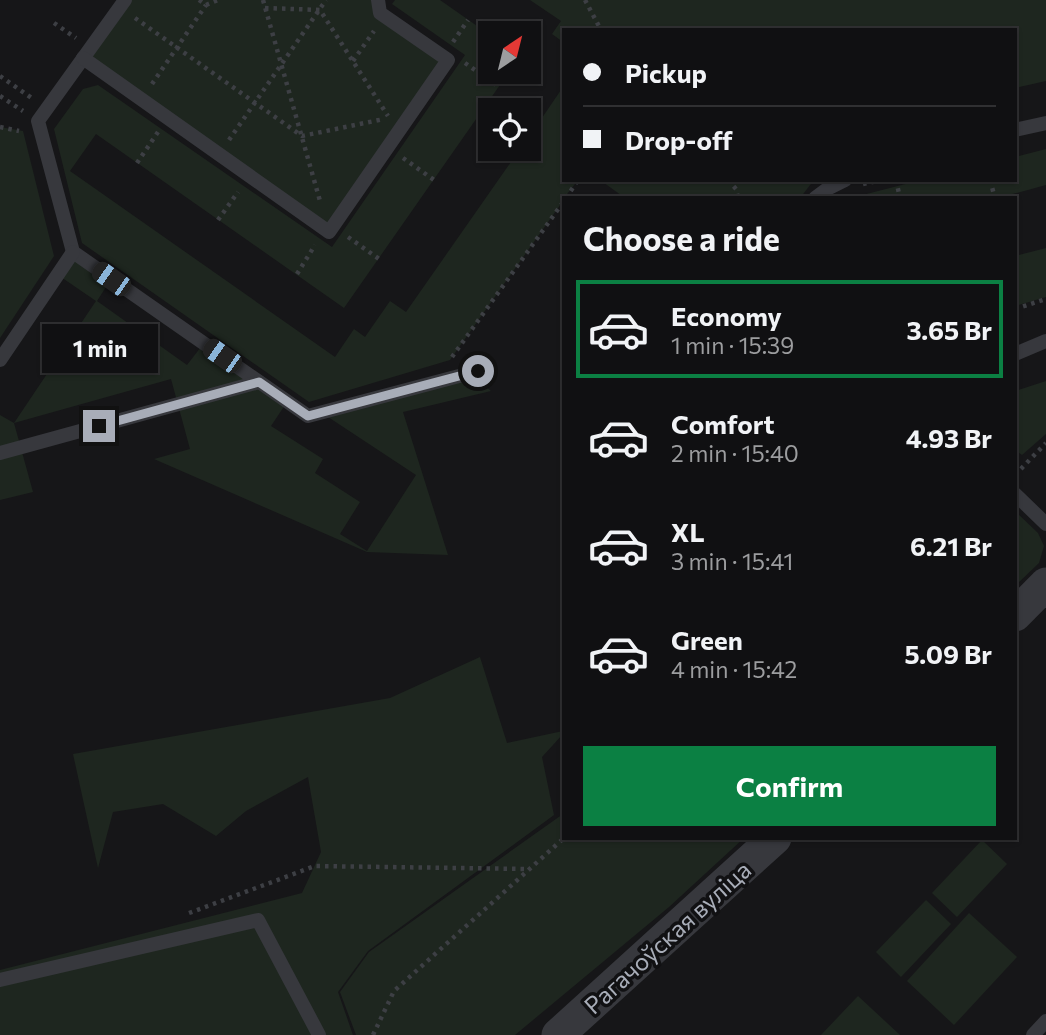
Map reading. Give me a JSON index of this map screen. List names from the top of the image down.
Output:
{
  "streets": {
    "street": ["Рагачоўская вуліца"]
  },
  "north": "top right",
  "page": {
    "banner": ["Pickup", "Drop-off"],
    "heading": "Choose a ride",
    "list": [
      {
        "name": "Economy",
        "note": "1 min · 15:39",
        "value": "3.65 Br"
      },
      {
        "name": "Comfort",
        "note": "2 min · 15:40",
        "value": "4.93 Br"
      },
      {
        "name": "XL",
        "note": "3 min · 15:41",
        "value": "6.21 Br"
      },
      {
        "name": "Green",
        "note": "4 min · 15:42",
        "value": "5.09 Br"
      }
    ],
    "bubble": "1 min",
    "buttons": "Confirm"
  }
}
